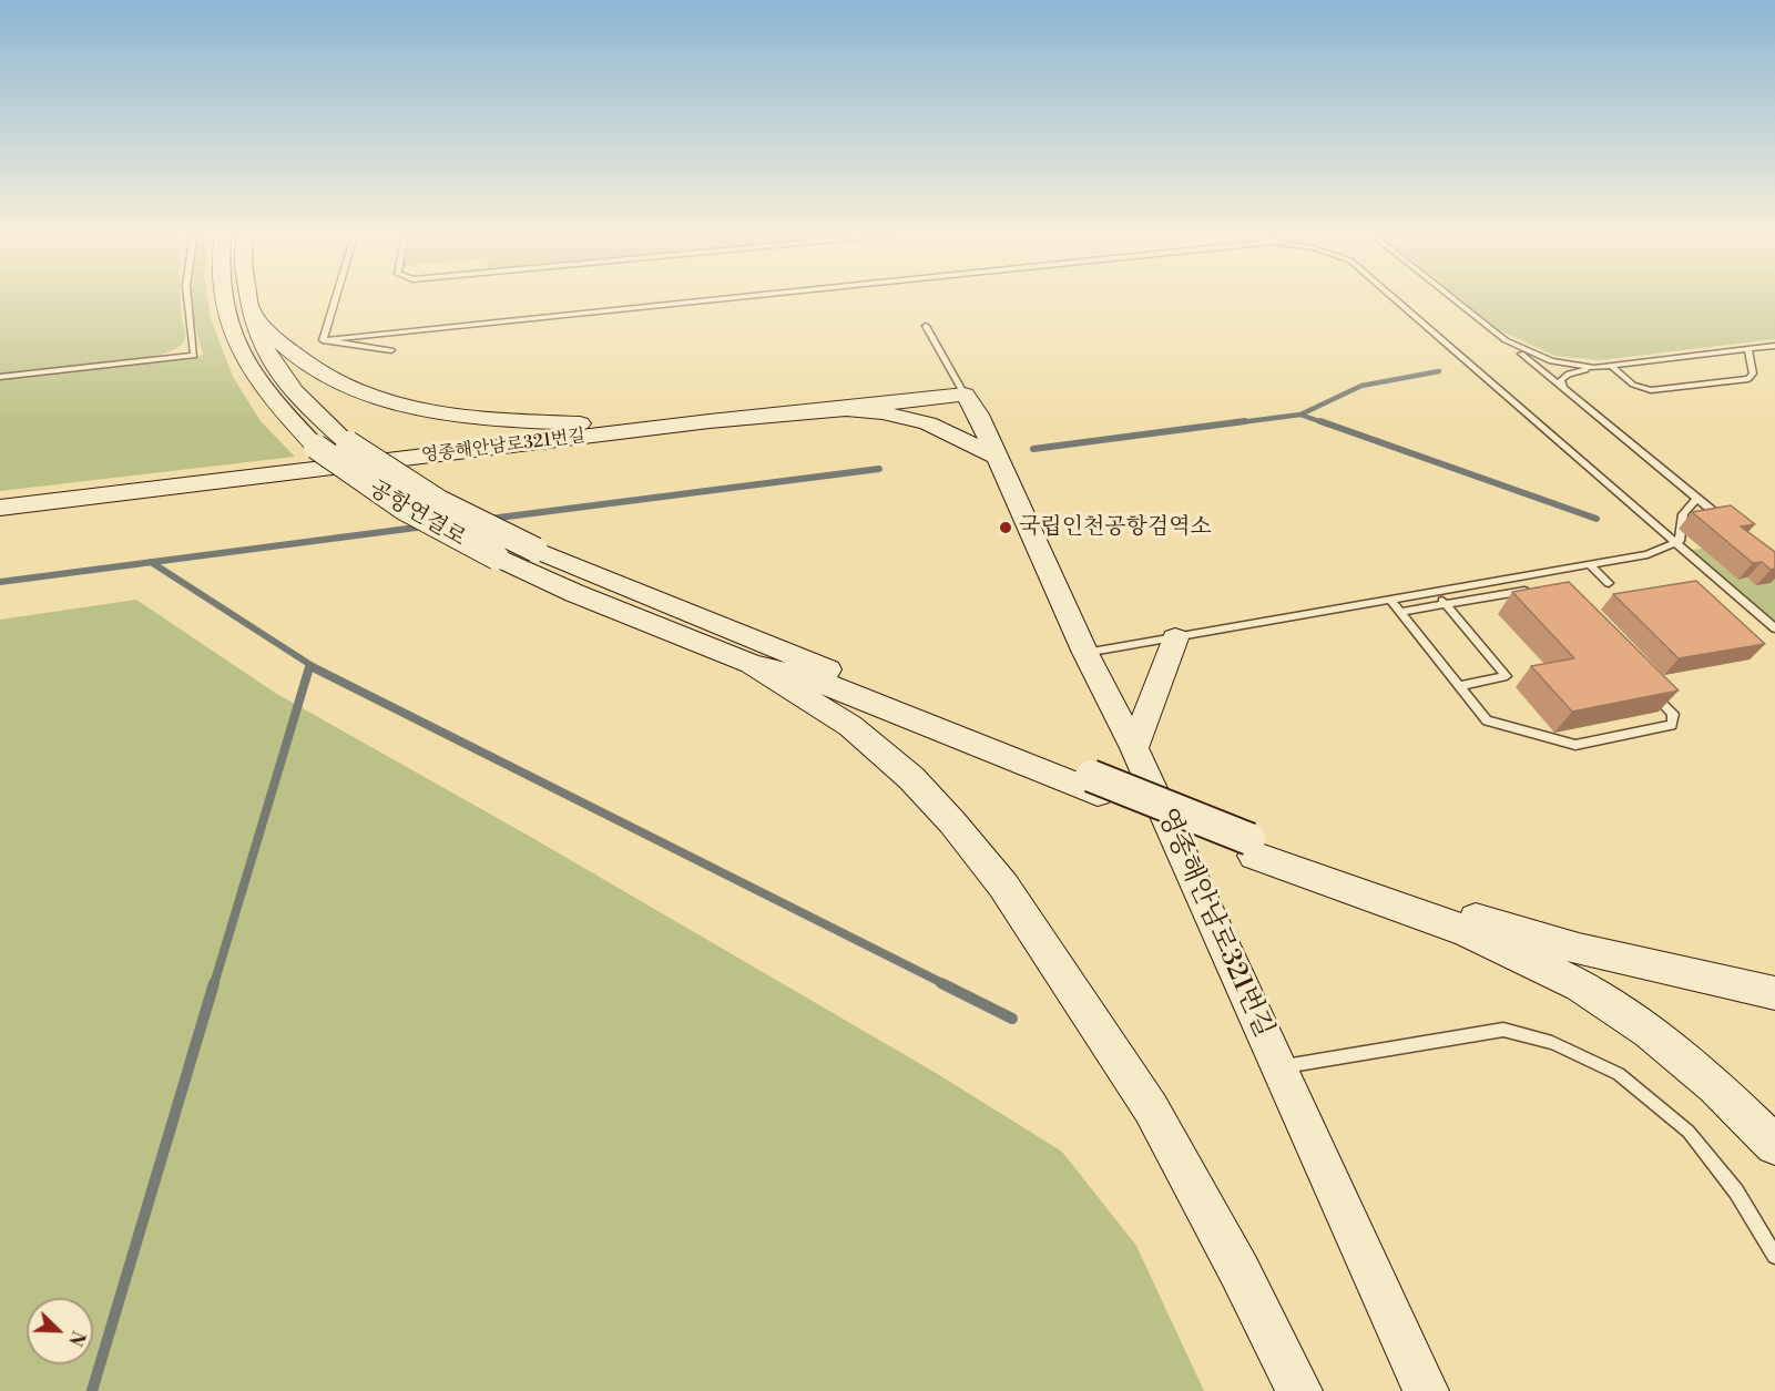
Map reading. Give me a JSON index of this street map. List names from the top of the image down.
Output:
{
  "streets": {
    "street": ["영종해안남로321번길", "공항연결로"]
  },
  "places": ["국립인천공항검역소"],
  "north": "bottom right"
}
